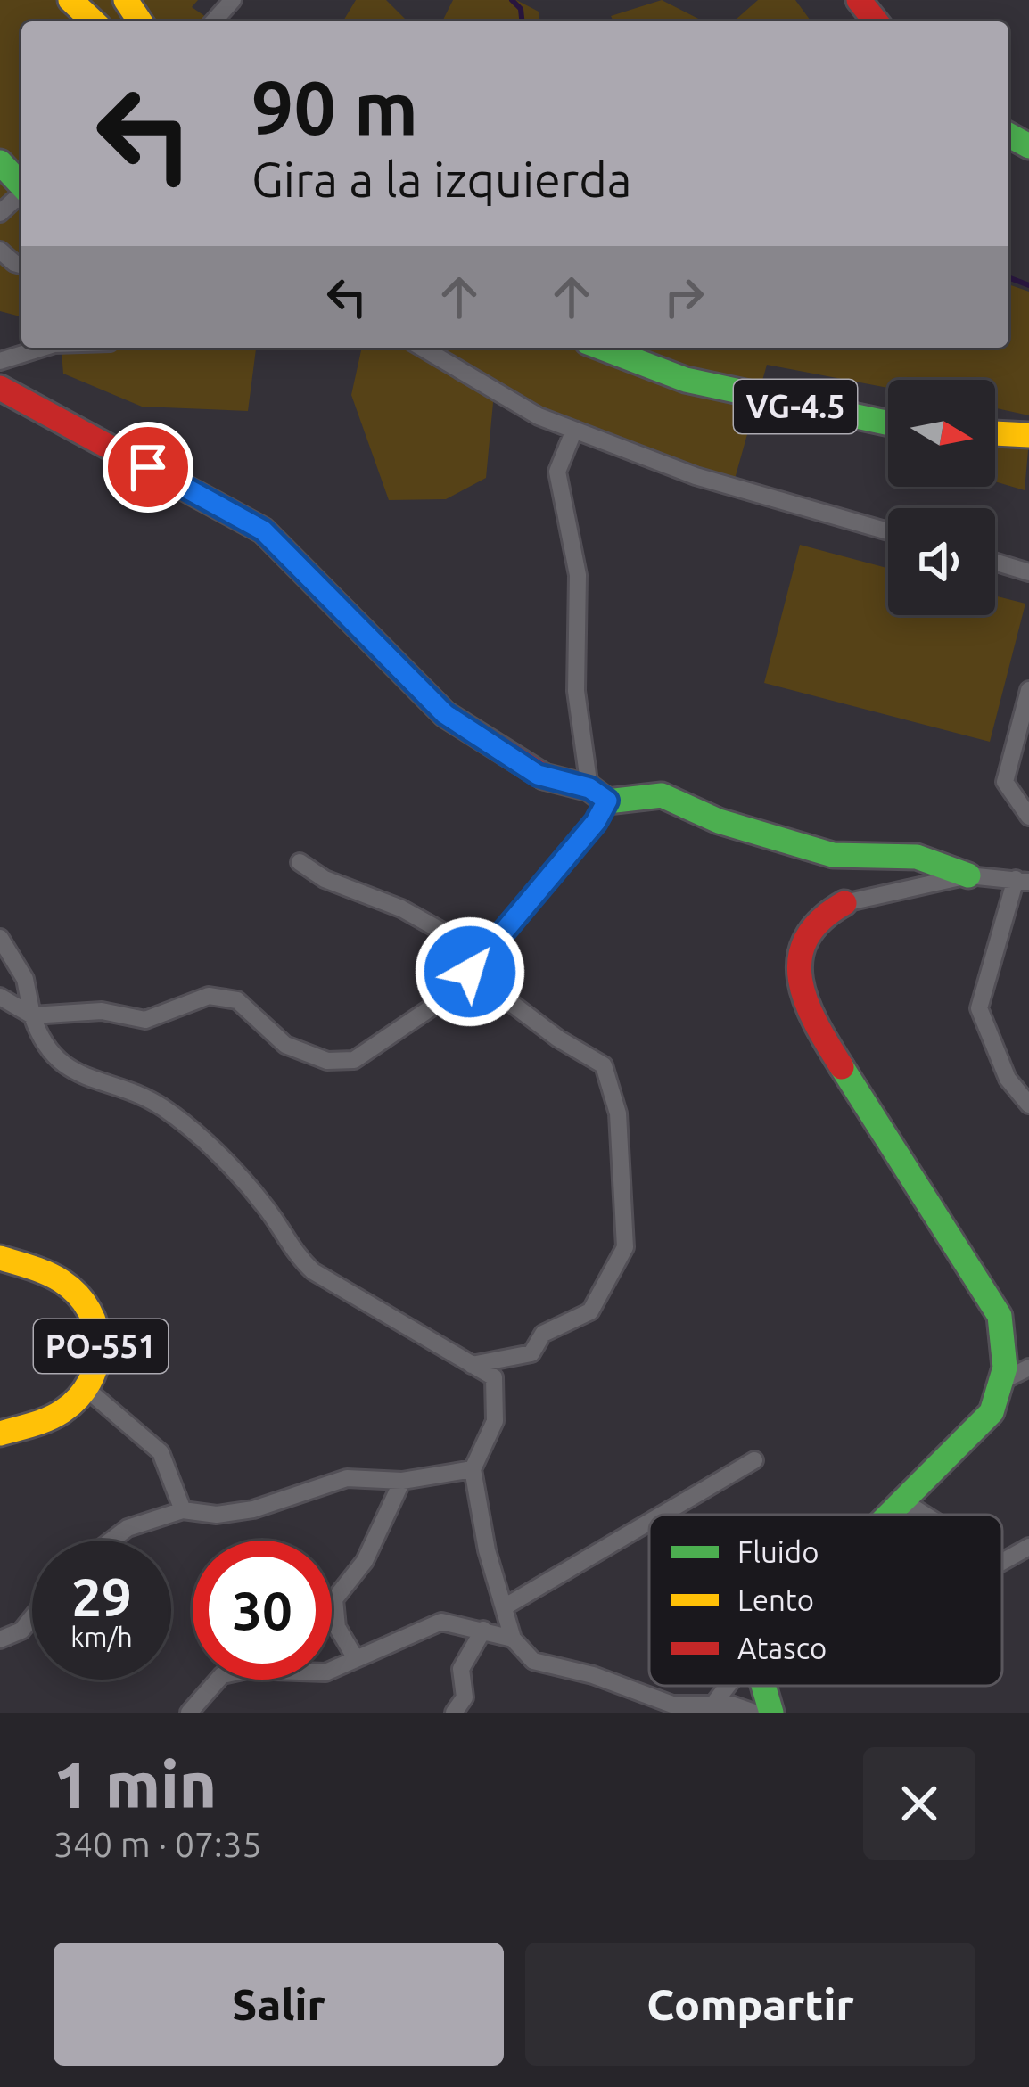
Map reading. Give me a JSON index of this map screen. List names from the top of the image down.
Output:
{
  "streets": {
    "main road": ["VG-4.5", "PO-551"]
  },
  "legend": ["Fluido", "Lento", "Atasco"],
  "north": "right",
  "page": {
    "turn": ["90 m", "Gira a la izquierda"],
    "speed": "29 km/h",
    "limit": "30",
    "heading": ["1 min", "340 m · 07:35"],
    "buttons": ["Salir", "Compartir"]
  }
}
